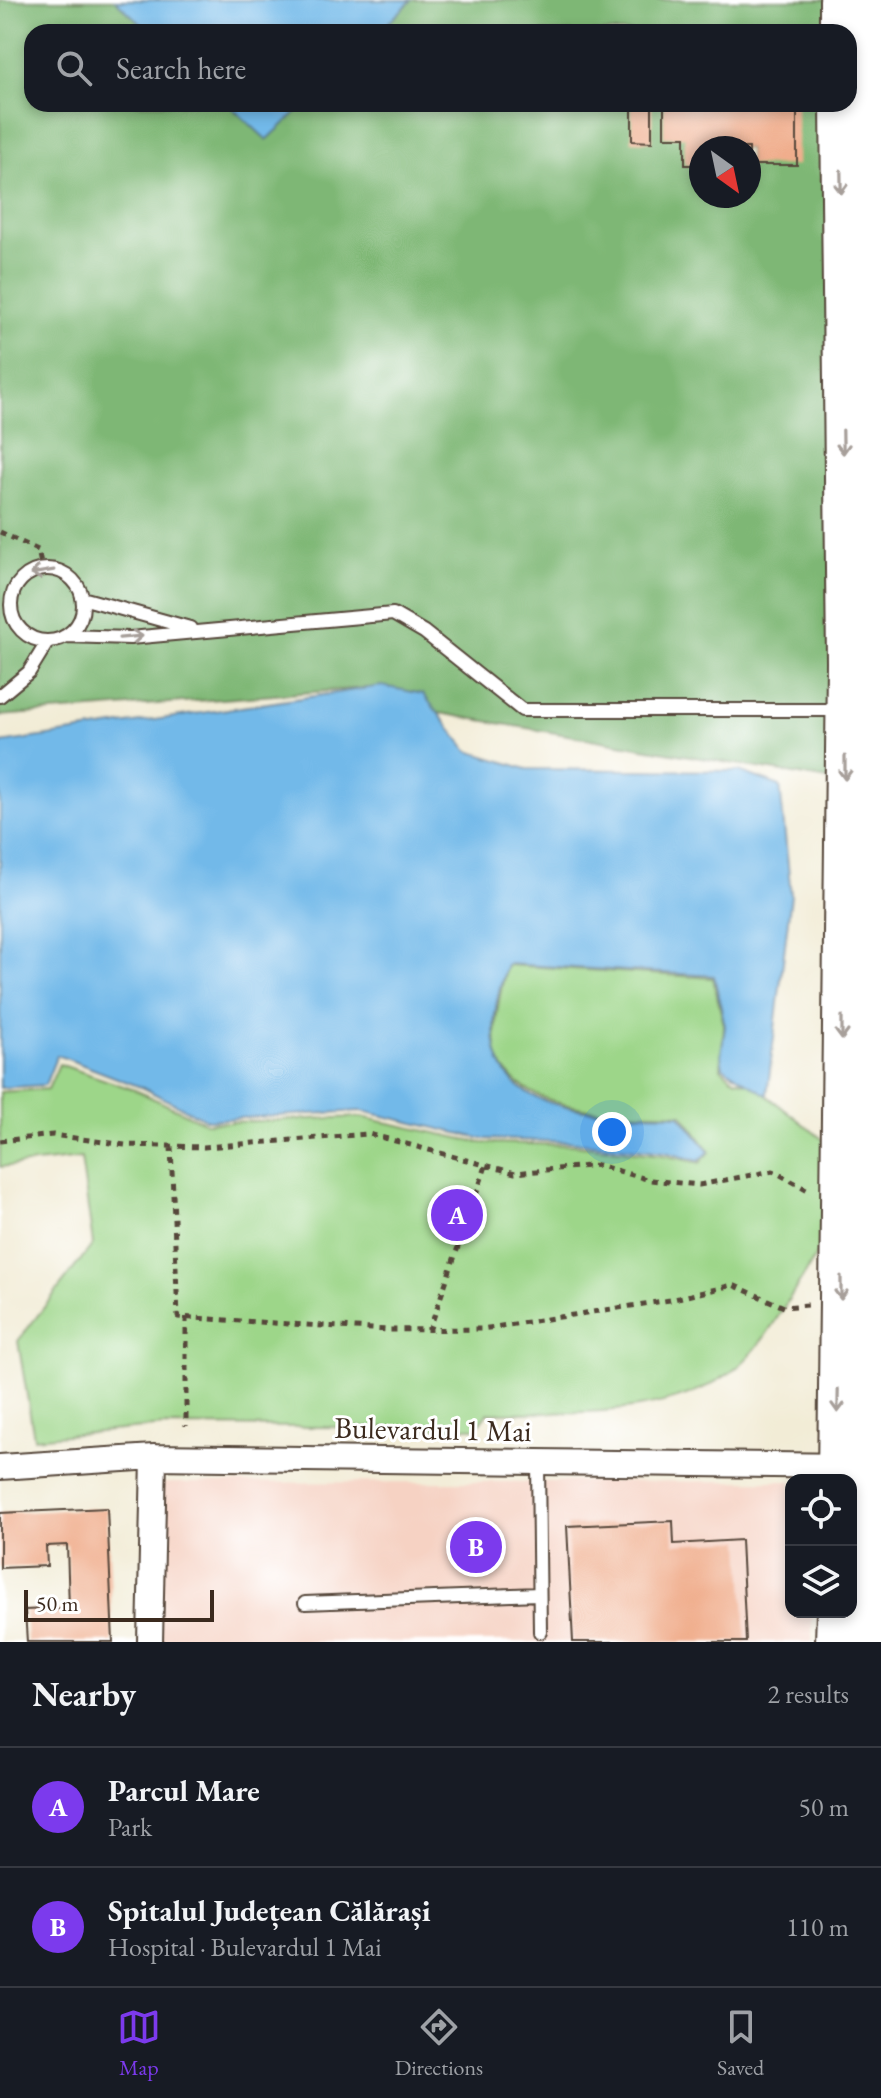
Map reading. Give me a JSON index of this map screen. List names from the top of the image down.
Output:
{
  "streets": {
    "street": ["Bulevardul 1 Mai"]
  },
  "scale_bar": "50 m",
  "north": "bottom right",
  "page": {
    "search": "Search here",
    "pins": ["A", "B"],
    "scale": "50 m",
    "heading": ["Nearby", "2 results"],
    "list": [
      {
        "mark": "A",
        "name": "Parcul Mare",
        "note": "Park",
        "value": "50 m"
      },
      {
        "mark": "B",
        "name": "Spitalul Județean Călărași",
        "note": "Hospital · Bulevardul 1 Mai",
        "value": "110 m"
      }
    ],
    "nav": ["Map", "Directions", "Saved"]
  }
}
